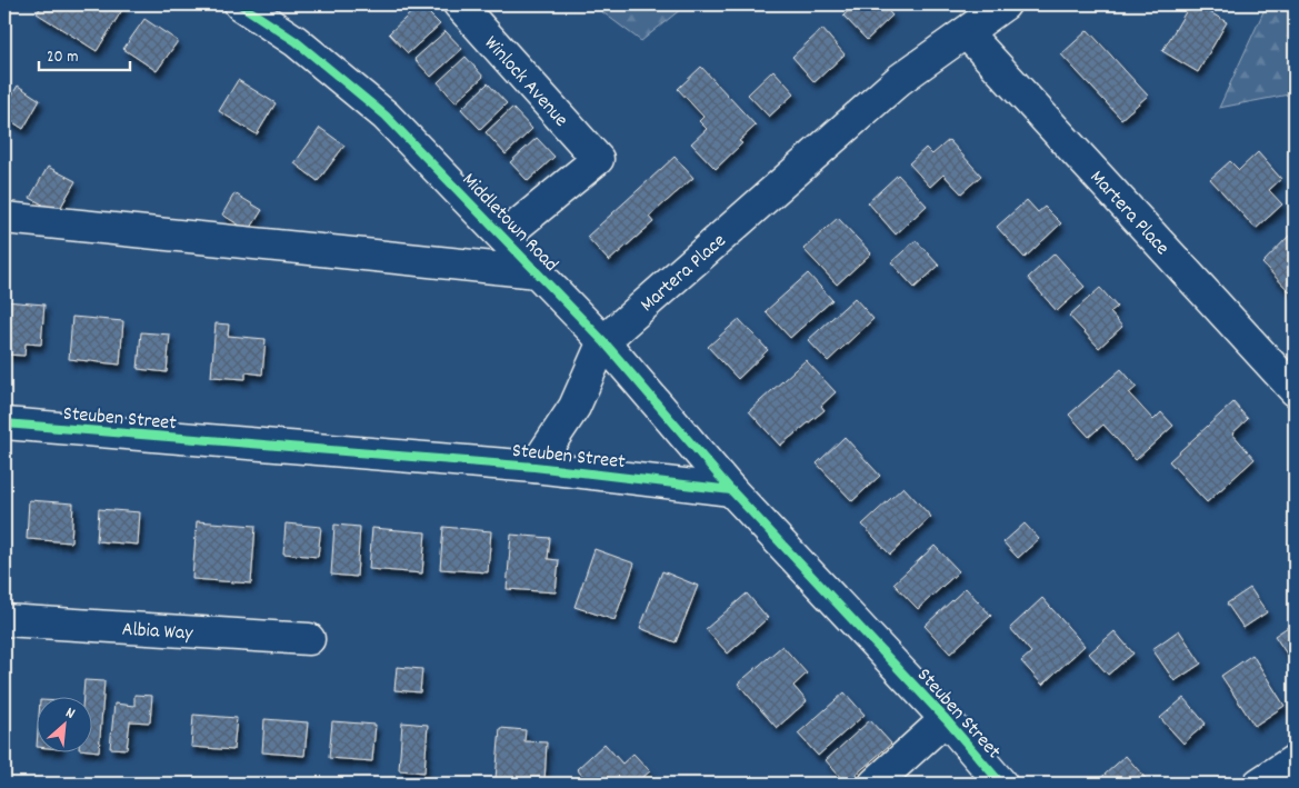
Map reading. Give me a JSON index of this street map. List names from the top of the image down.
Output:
{
  "streets": {
    "street": [
      "Winlock Avenue",
      "Martera Place",
      "Middletown Road",
      "Steuben Street",
      "Albia Way"
    ]
  },
  "crossings": [
    ["Winlock Avenue", "Middletown Road"],
    ["Martera Place", "Middletown Road"],
    ["Middletown Road", "Steuben Street"]
  ],
  "scale_bar": "20 m",
  "north": "top right"
}
